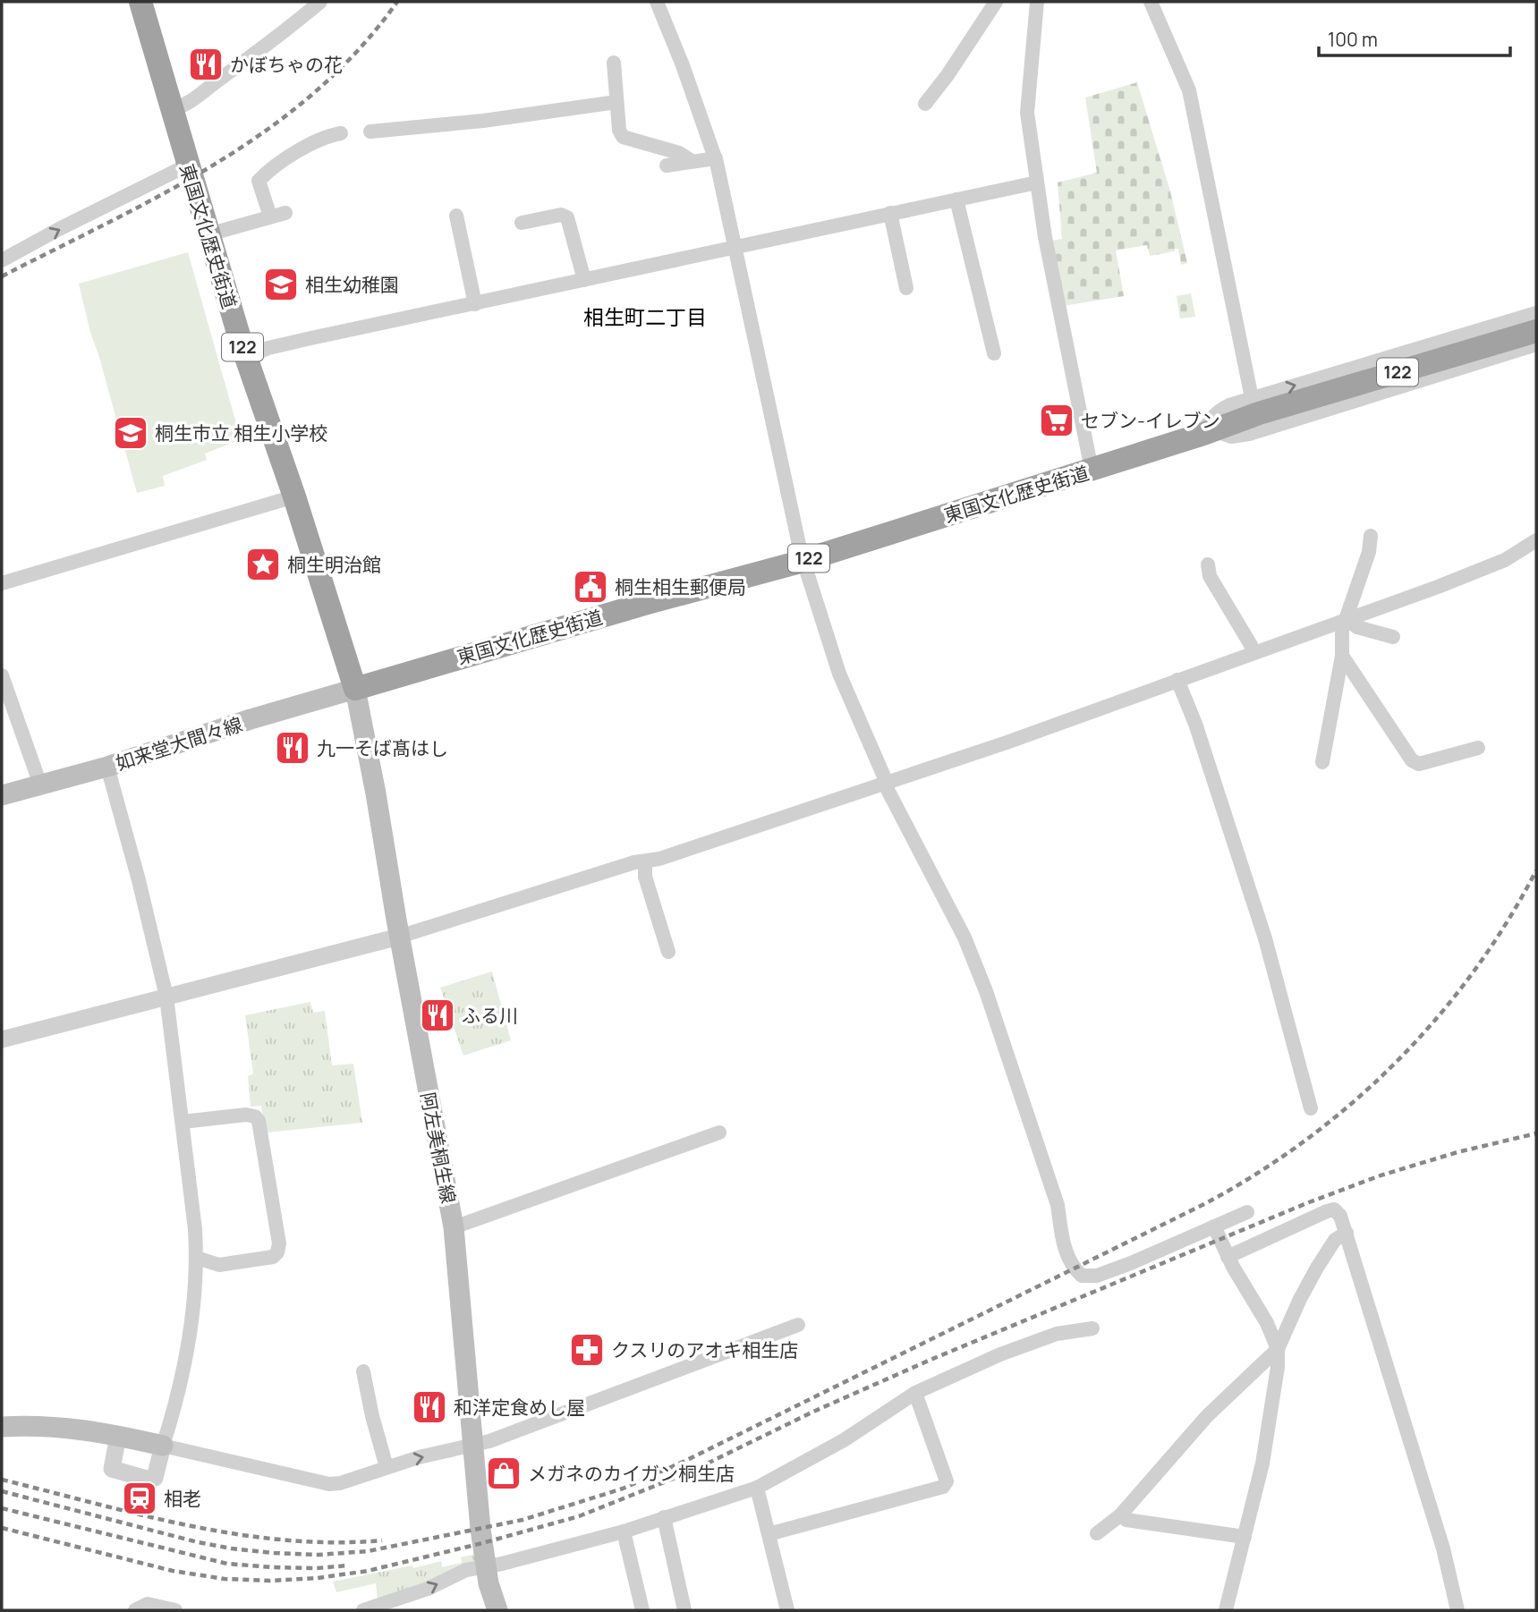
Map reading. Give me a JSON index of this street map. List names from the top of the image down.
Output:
{
  "streets": {
    "highway": ["東国文化歴史街道", "122"],
    "main road": ["如来堂大間々線", "阿左美桐生線"]
  },
  "crossings": [
    ["東国文化歴史街道", "如来堂大間々線"],
    ["東国文化歴史街道", "阿左美桐生線"],
    ["如来堂大間々線", "阿左美桐生線"]
  ],
  "districts": ["相生町二丁目"],
  "places": {
    "restaurant": [
      "かぼちゃの花",
      "九一そば髙はし",
      "ふる川",
      "和洋定食めし屋"
    ],
    "school or university": ["相生幼稚園", "桐生市立 相生小学校"],
    "supermarket": ["セブン-イレブン"],
    "place": ["桐生明治館"],
    "public building": ["桐生相生郵便局"],
    "pharmacy": ["クスリのアオキ相生店"],
    "shop": ["メガネのカイガン桐生店"],
    "station": ["相老"]
  },
  "scale_bar": "100 m"
}
